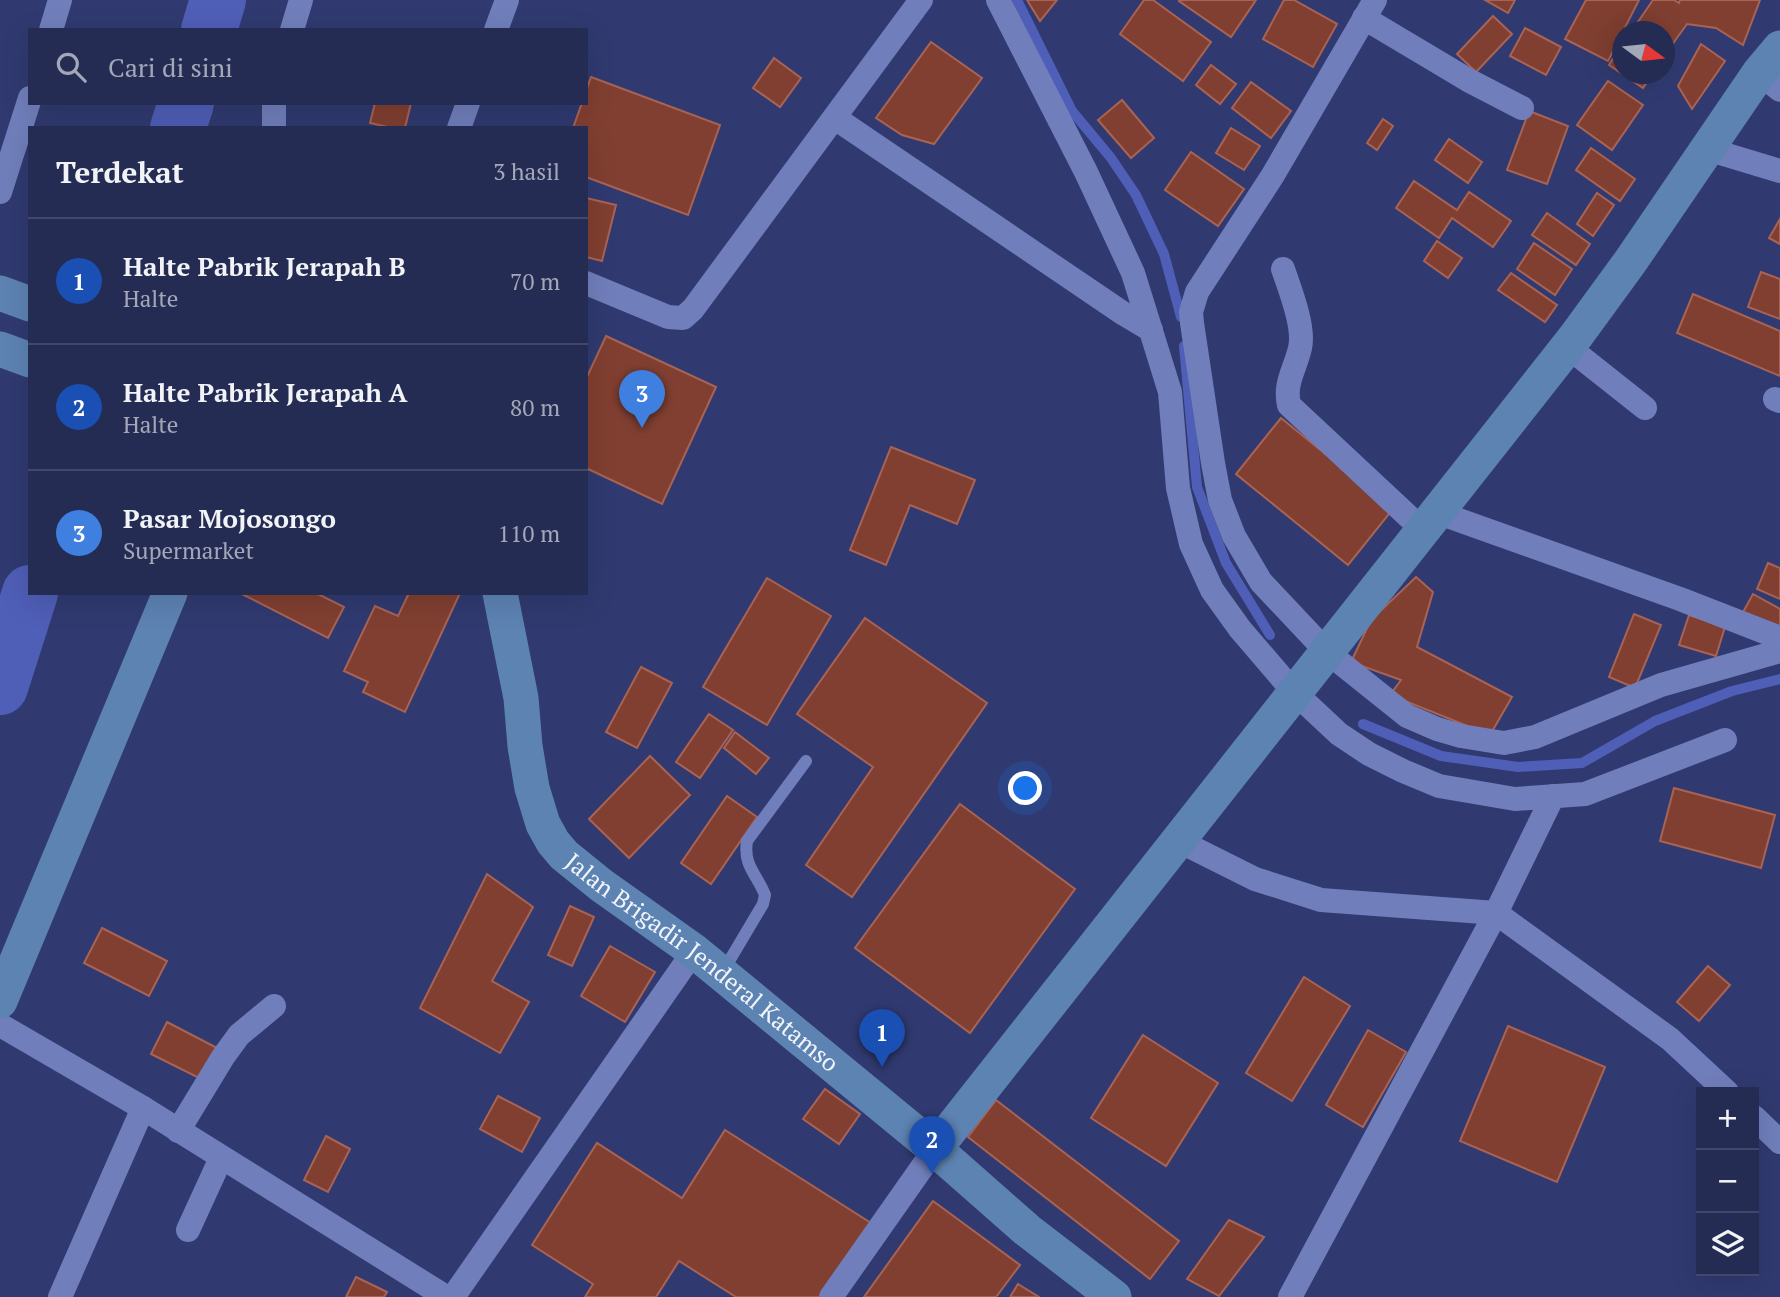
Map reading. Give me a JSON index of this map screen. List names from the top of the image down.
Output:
{
  "streets": {
    "main road": ["Jalan Brigadir Jenderal Katamso"]
  },
  "north": "right",
  "page": {
    "search": "Cari di sini",
    "heading": ["Terdekat", "3 hasil"],
    "list": [
      {
        "mark": "1",
        "name": "Halte Pabrik Jerapah B",
        "note": "Halte",
        "value": "70 m"
      },
      {
        "mark": "2",
        "name": "Halte Pabrik Jerapah A",
        "note": "Halte",
        "value": "80 m"
      },
      {
        "mark": "3",
        "name": "Pasar Mojosongo",
        "note": "Supermarket",
        "value": "110 m"
      }
    ],
    "pins": ["3", "1", "2"],
    "map_buttons": ["+", "−"]
  }
}
